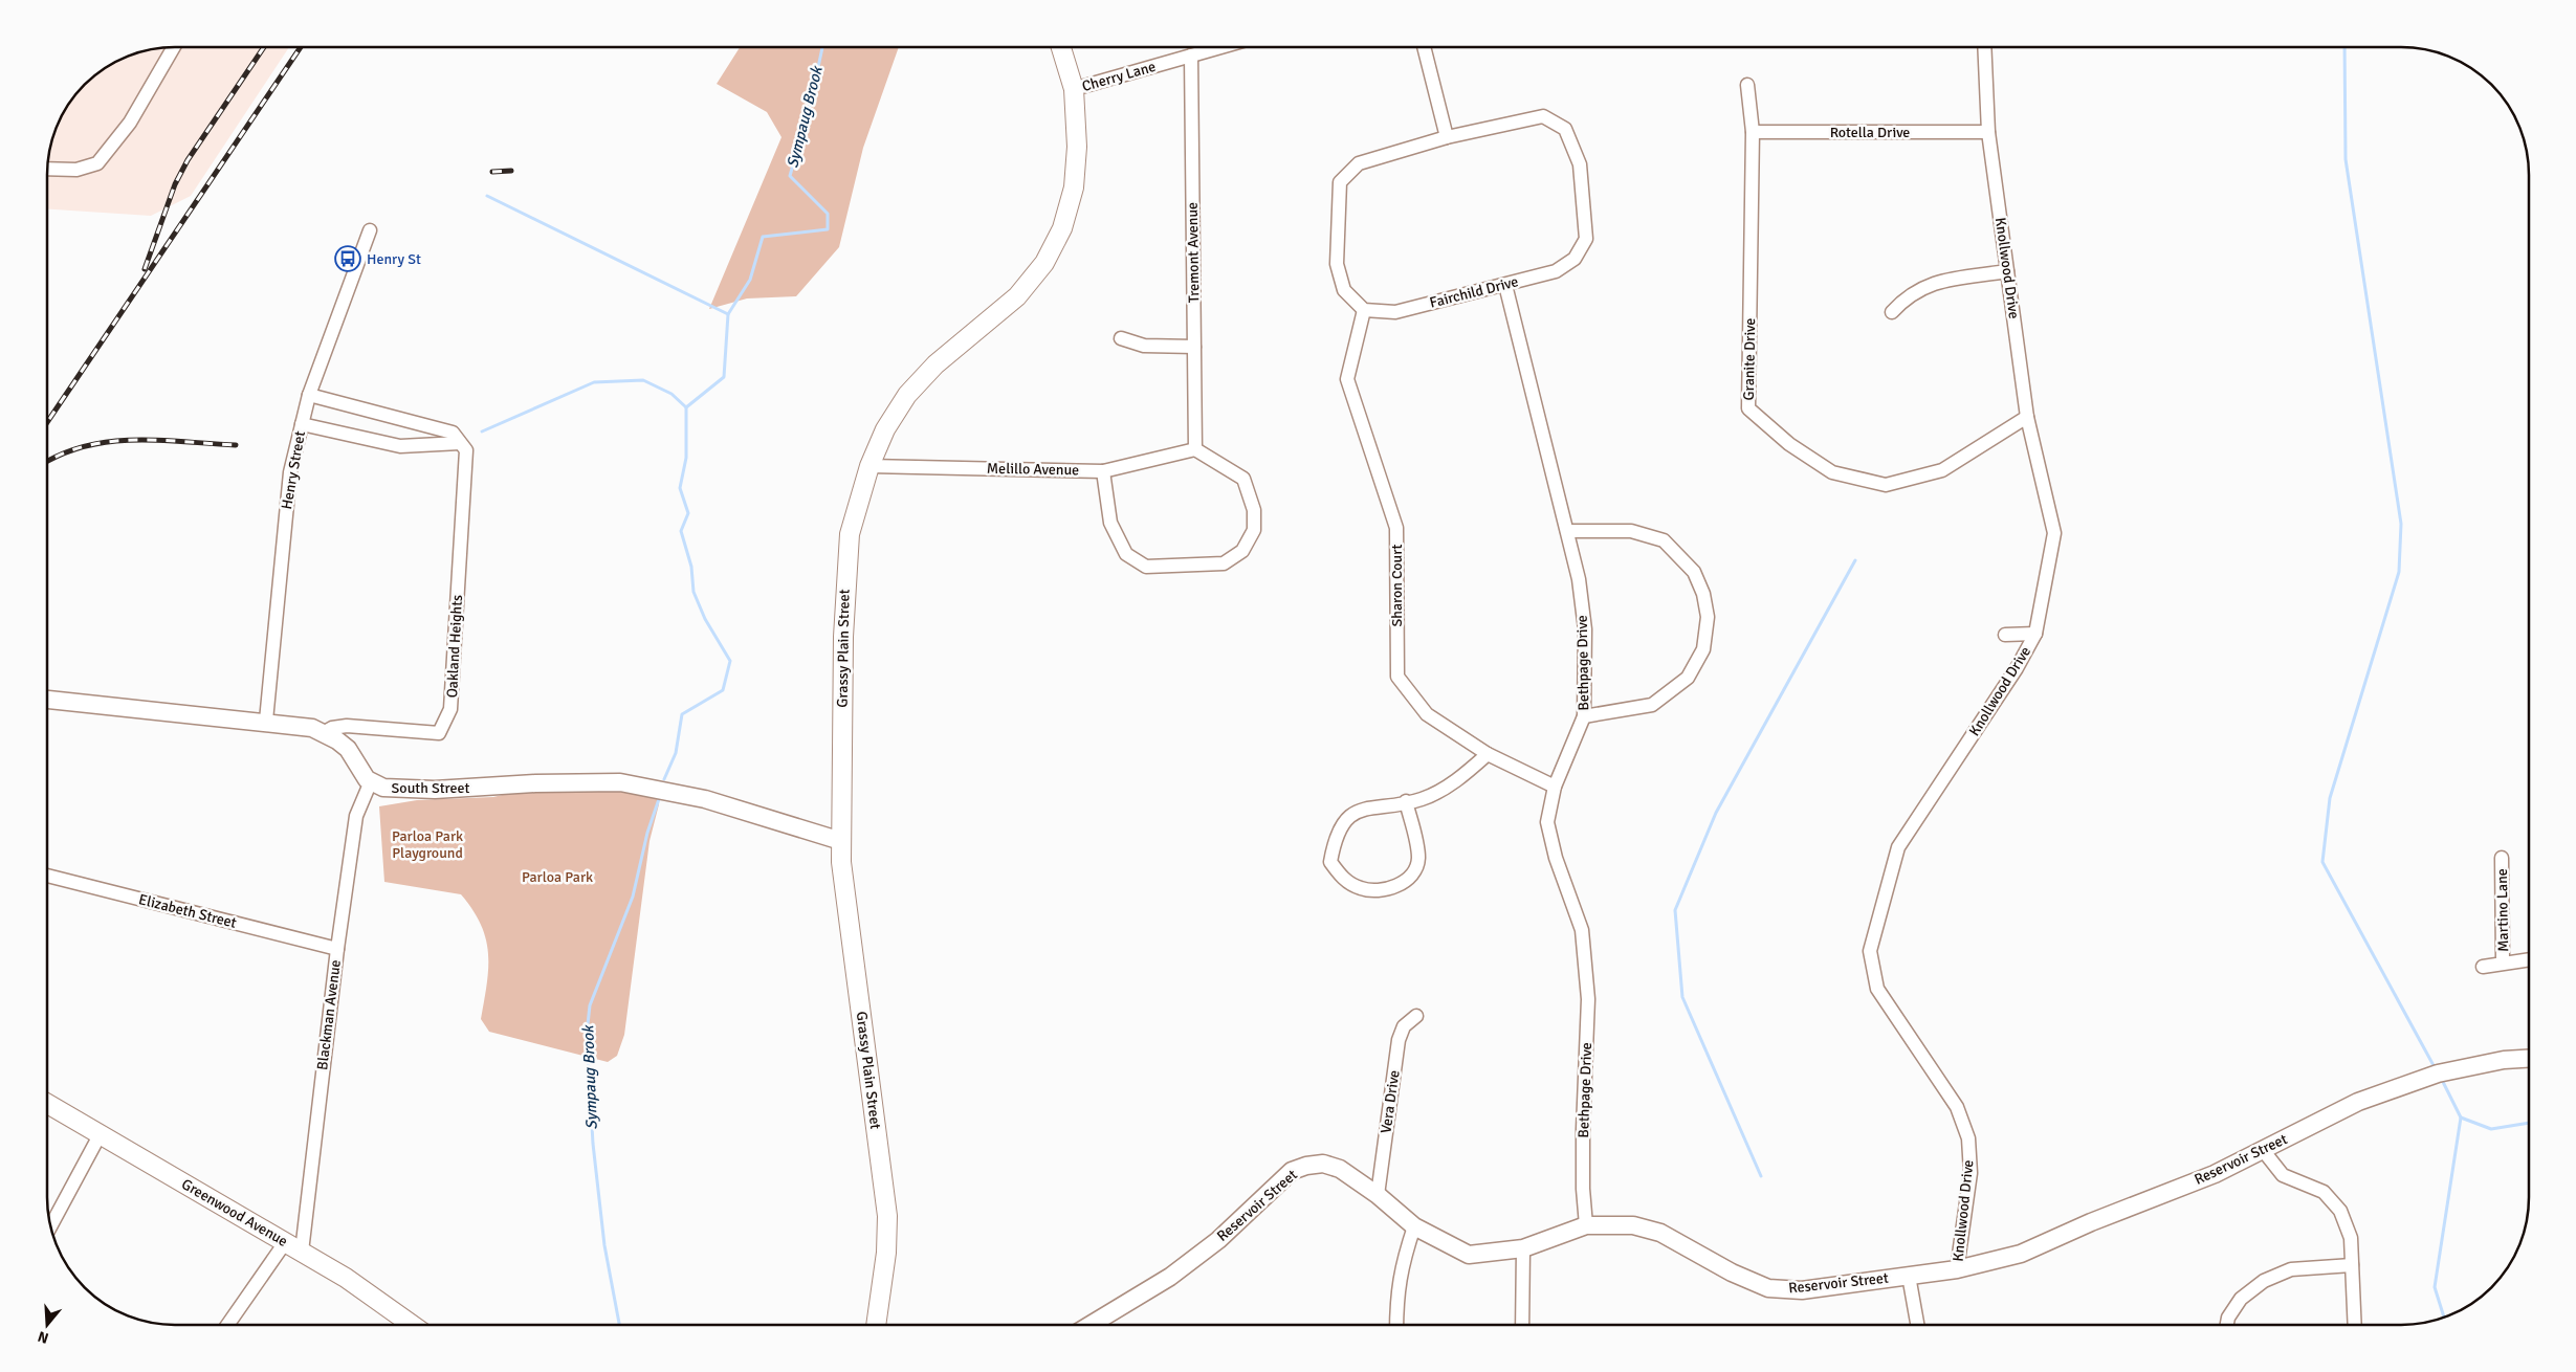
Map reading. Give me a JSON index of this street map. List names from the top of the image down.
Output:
{
  "streets": {
    "main road": ["Grassy Plain Street", "Greenwood Avenue"],
    "street": [
      "Cherry Lane",
      "Rotella Drive",
      "Tremont Avenue",
      "Knollwood Drive",
      "Fairchild Drive",
      "Granite Drive",
      "Melillo Avenue",
      "Henry Street",
      "Sharon Court",
      "Oakland Heights",
      "Bethpage Drive",
      "South Street",
      "Martino Lane",
      "Elizabeth Street",
      "Blackman Avenue",
      "Vera Drive",
      "Reservoir Street"
    ]
  },
  "crossings": [
    ["Cherry Lane", "Tremont Avenue"],
    ["Cherry Lane", "Grassy Plain Street"],
    ["Rotella Drive", "Knollwood Drive"],
    ["Rotella Drive", "Granite Drive"],
    ["Tremont Avenue", "Melillo Avenue"],
    ["Knollwood Drive", "Granite Drive"],
    ["Knollwood Drive", "Reservoir Street"],
    ["Fairchild Drive", "Sharon Court"],
    ["Fairchild Drive", "Bethpage Drive"],
    ["Melillo Avenue", "Grassy Plain Street"],
    ["Henry Street", "South Street"],
    ["Sharon Court", "Bethpage Drive"],
    ["Oakland Heights", "South Street"],
    ["Grassy Plain Street", "South Street"],
    ["Bethpage Drive", "Reservoir Street"],
    ["South Street", "Blackman Avenue"],
    ["Elizabeth Street", "Blackman Avenue"],
    ["Blackman Avenue", "Greenwood Avenue"],
    ["Vera Drive", "Reservoir Street"]
  ],
  "water": ["Sympaug Brook"],
  "parks": ["Parloa Park Playground", "Parloa Park"],
  "places": {
    "bus stop": ["Henry St"]
  },
  "north": "bottom"
}
